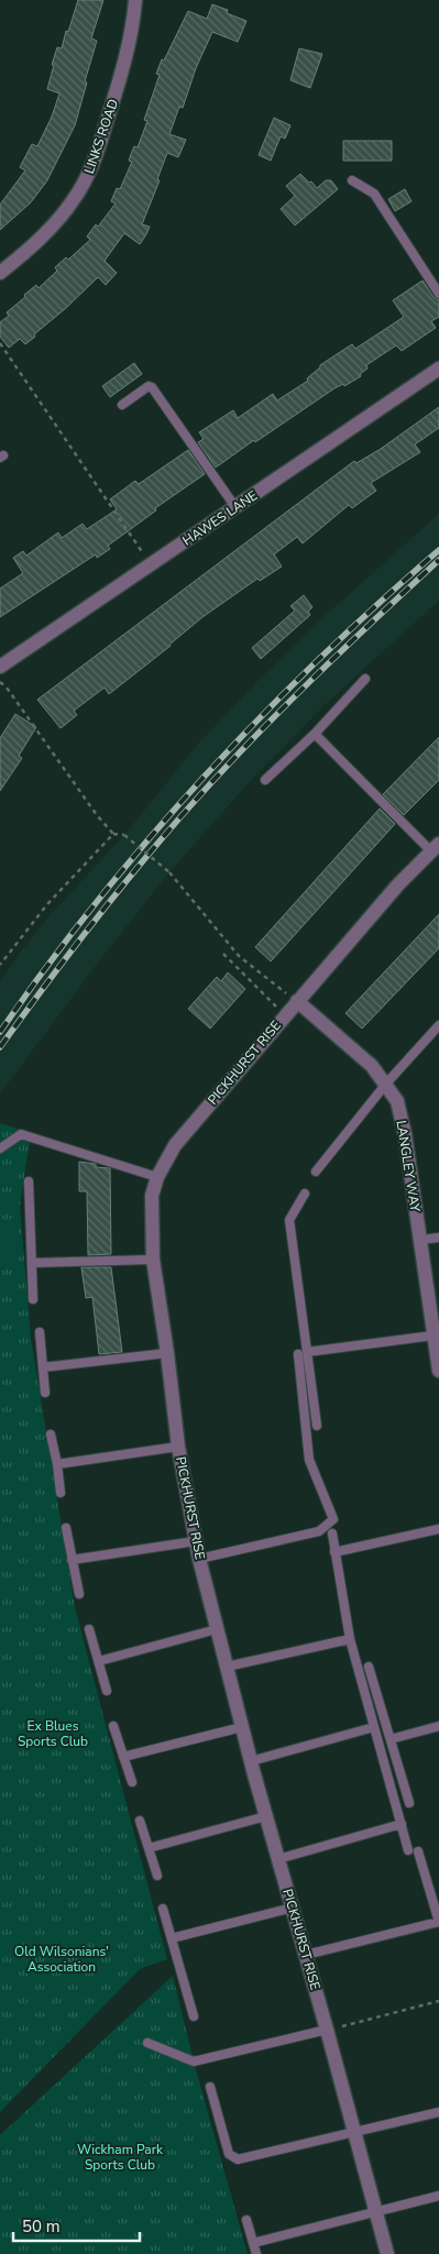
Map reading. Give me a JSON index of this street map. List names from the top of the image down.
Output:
{
  "streets": {
    "street": [
      "LINKS ROAD",
      "HAWES LANE",
      "PICKHURST RISE",
      "LANGLEY WAY"
    ]
  },
  "crossings": [
    ["PICKHURST RISE", "LANGLEY WAY"]
  ],
  "parks": ["Ex Blues Sports Club", "Old Wilsonians' Association", "Wickham Park Sports Club"],
  "scale_bar": "50 m"
}
